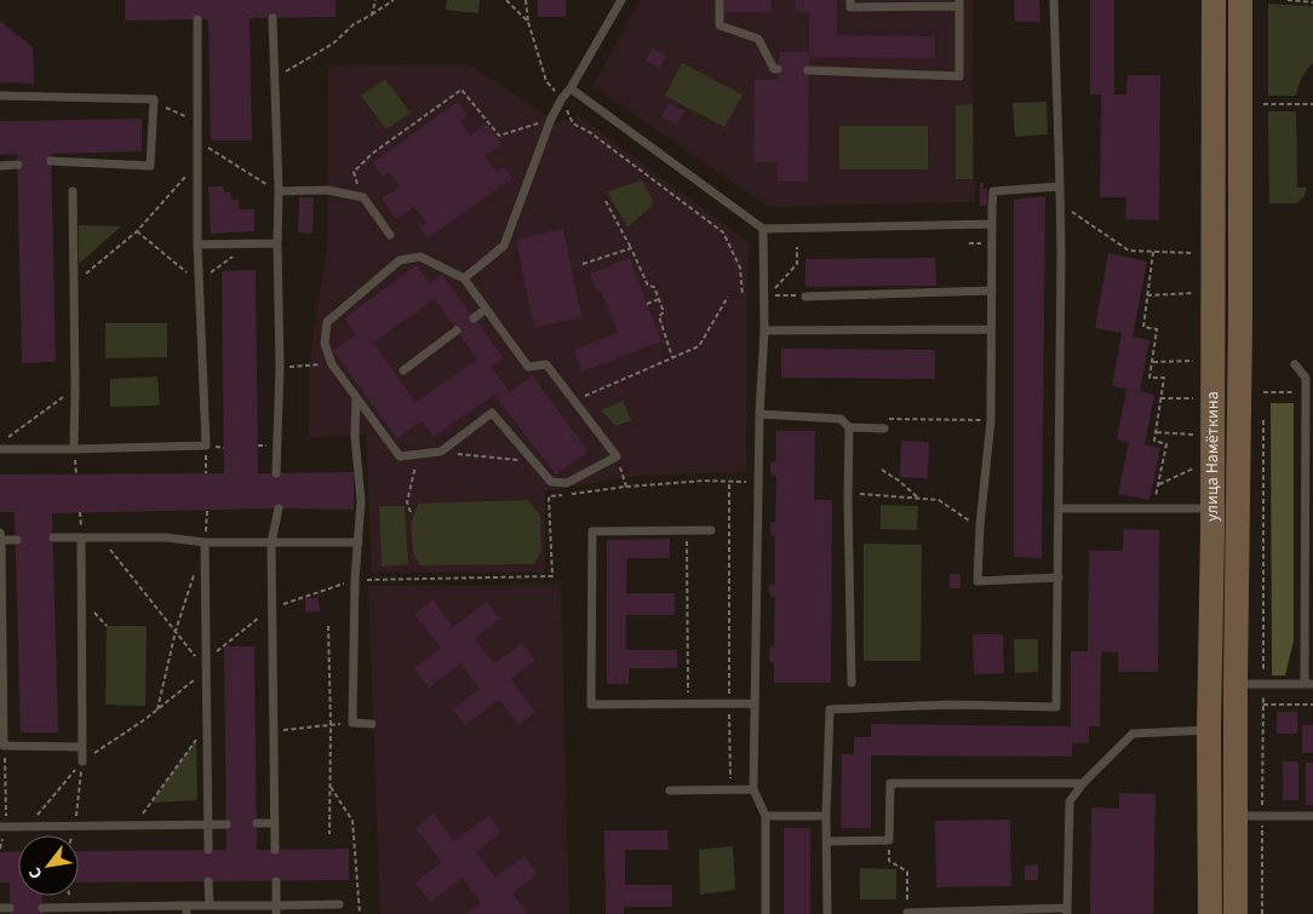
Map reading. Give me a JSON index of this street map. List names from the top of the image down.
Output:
{
  "streets": {
    "main road": ["улица Намёткина"]
  },
  "north": "bottom left"
}
